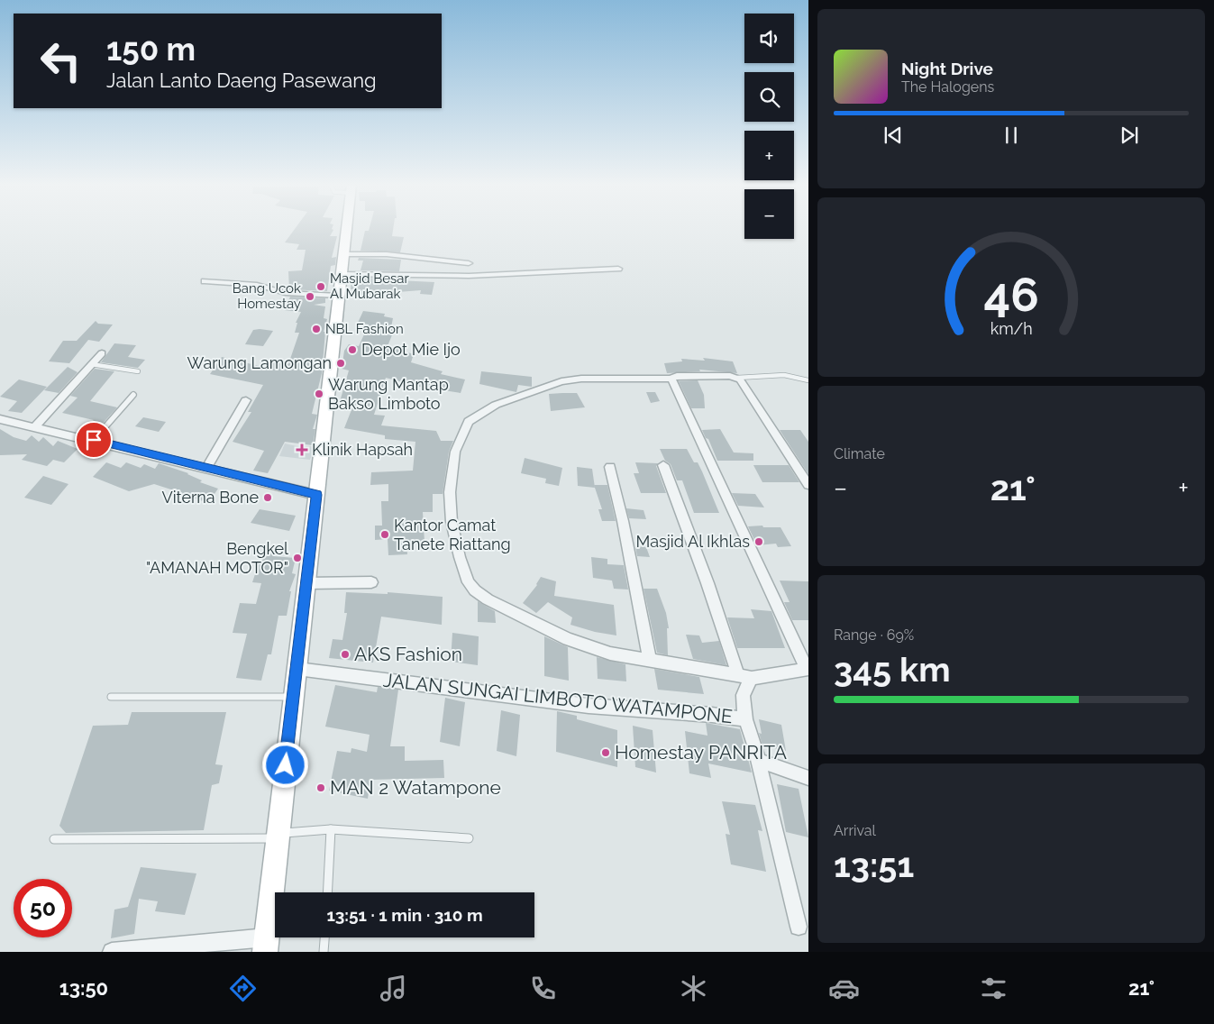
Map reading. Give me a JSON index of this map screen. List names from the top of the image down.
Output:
{
  "streets": {
    "street": ["JALAN SUNGAI LIMBOTO WATAMPONE"]
  },
  "places": {
    "other": [
      "Masjid Besar Al Mubarak",
      "Bang Ucok Homestay",
      "NBL Fashion",
      "Depot Mie Ijo",
      "Warung Lamongan",
      "Warung Mantap Bakso Limboto",
      "Viterna Bone",
      "Kantor Camat Tanete Riattang",
      "Masjid Al Ikhlas",
      "Bengkel \"AMANAH MOTOR\"",
      "AKS Fashion",
      "Homestay PANRITA",
      "MAN 2 Watampone"
    ],
    "health": ["Klinik Hapsah"]
  },
  "page": {
    "map_buttons": ["+", "−"],
    "turn": ["150 m", "Jalan Lanto Daeng Pasewang"],
    "song": ["Night Drive", "The Halogens"],
    "tile": [
      "Climate",
      ["Range · 69%", "345 km"],
      ["Arrival", "13:51"]
    ],
    "heat": ["−", "21°", "+"],
    "limit": "50",
    "trip": "13:51 · 1 min · 310 m",
    "tabs": ["13:50", "21°"],
    "gauge": ["46", "km/h"]
  }
}
